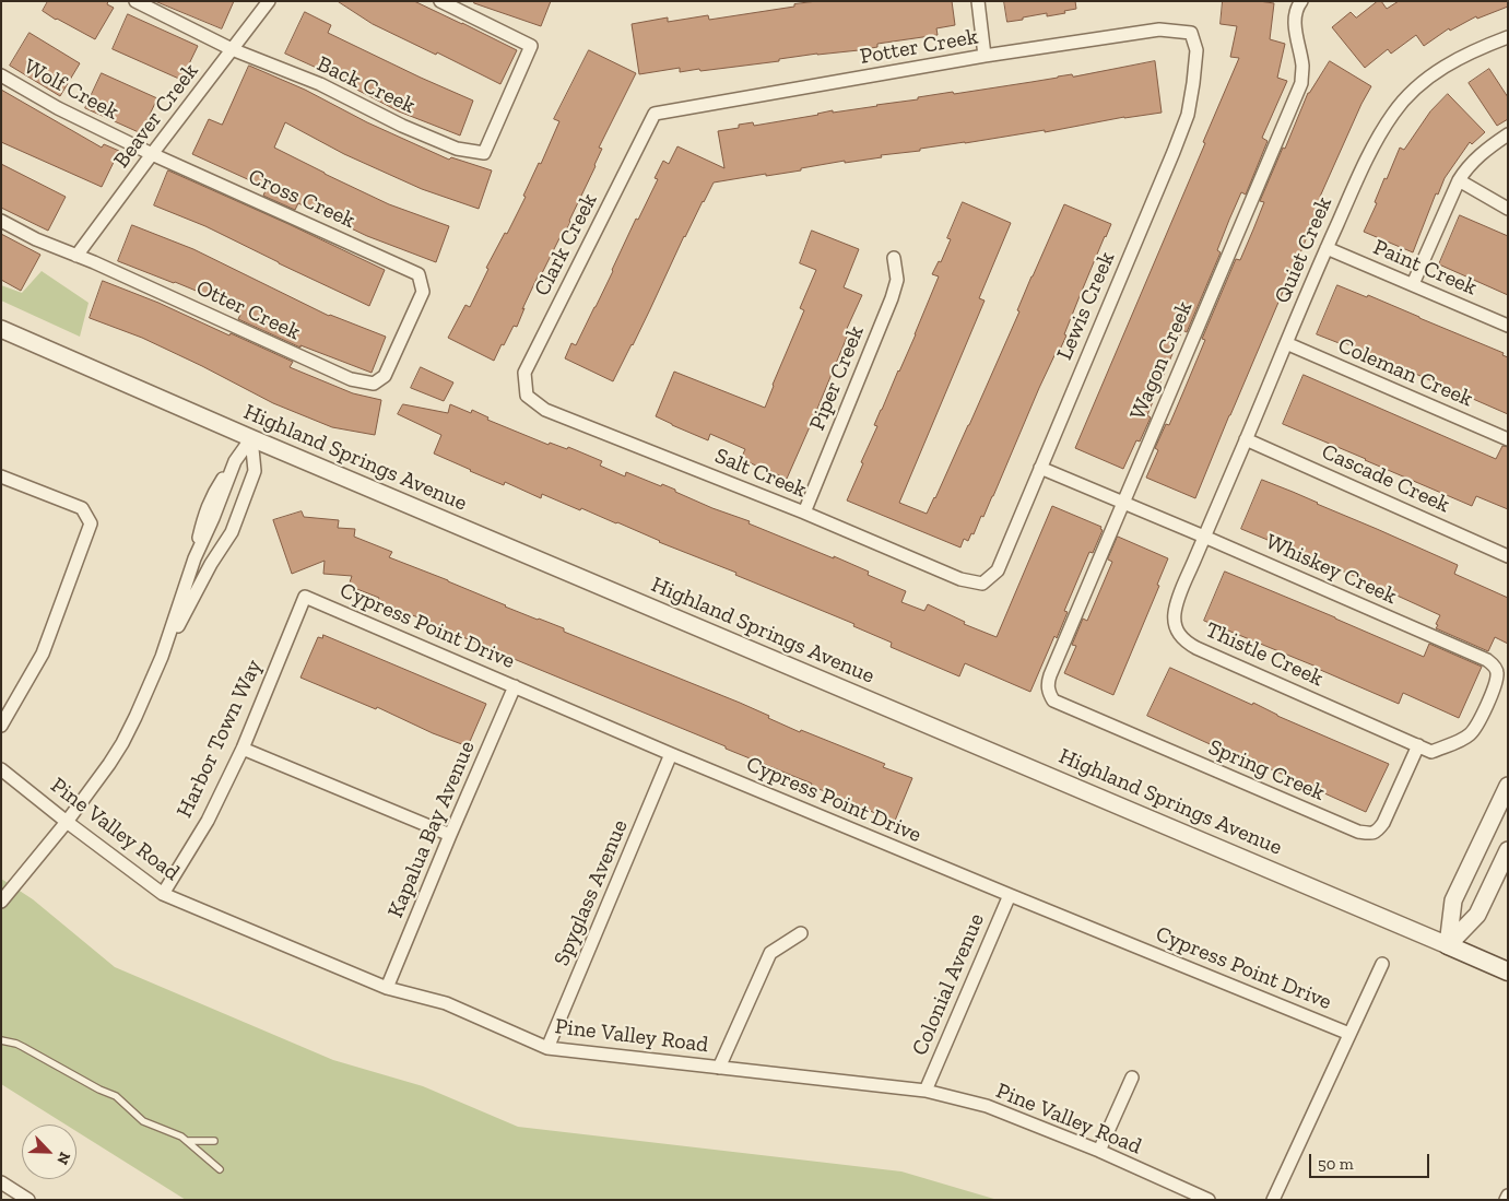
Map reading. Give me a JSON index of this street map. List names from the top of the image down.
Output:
{
  "streets": {
    "main road": ["Highland Springs Avenue"],
    "street": [
      "Potter Creek",
      "Back Creek",
      "Wolf Creek",
      "Beaver Creek",
      "Cross Creek",
      "Clark Creek",
      "Quiet Creek",
      "Paint Creek",
      "Lewis Creek",
      "Otter Creek",
      "Wagon Creek",
      "Coleman Creek",
      "Piper Creek",
      "Salt Creek",
      "Cascade Creek",
      "Whiskey Creek",
      "Cypress Point Drive",
      "Thistle Creek",
      "Harbor Town Way",
      "Spring Creek",
      "Pine Valley Road",
      "Kapalua Bay Avenue",
      "Spyglass Avenue",
      "Colonial Avenue"
    ]
  },
  "crossings": [
    ["Potter Creek", "Clark Creek"],
    ["Potter Creek", "Lewis Creek"],
    ["Back Creek", "Beaver Creek"],
    ["Wolf Creek", "Beaver Creek"],
    ["Wolf Creek", "Cross Creek"],
    ["Beaver Creek", "Cross Creek"],
    ["Beaver Creek", "Otter Creek"],
    ["Cross Creek", "Otter Creek"],
    ["Clark Creek", "Salt Creek"],
    ["Quiet Creek", "Paint Creek"],
    ["Quiet Creek", "Coleman Creek"],
    ["Quiet Creek", "Cascade Creek"],
    ["Quiet Creek", "Whiskey Creek"],
    ["Quiet Creek", "Thistle Creek"],
    ["Lewis Creek", "Salt Creek"],
    ["Lewis Creek", "Whiskey Creek"],
    ["Wagon Creek", "Whiskey Creek"],
    ["Wagon Creek", "Spring Creek"],
    ["Piper Creek", "Salt Creek"],
    ["Whiskey Creek", "Thistle Creek"],
    ["Cypress Point Drive", "Harbor Town Way"],
    ["Cypress Point Drive", "Kapalua Bay Avenue"],
    ["Cypress Point Drive", "Spyglass Avenue"],
    ["Cypress Point Drive", "Colonial Avenue"],
    ["Thistle Creek", "Spring Creek"],
    ["Harbor Town Way", "Pine Valley Road"],
    ["Pine Valley Road", "Kapalua Bay Avenue"],
    ["Pine Valley Road", "Spyglass Avenue"],
    ["Pine Valley Road", "Colonial Avenue"]
  ],
  "scale_bar": "50 m",
  "north": "bottom right"
}
